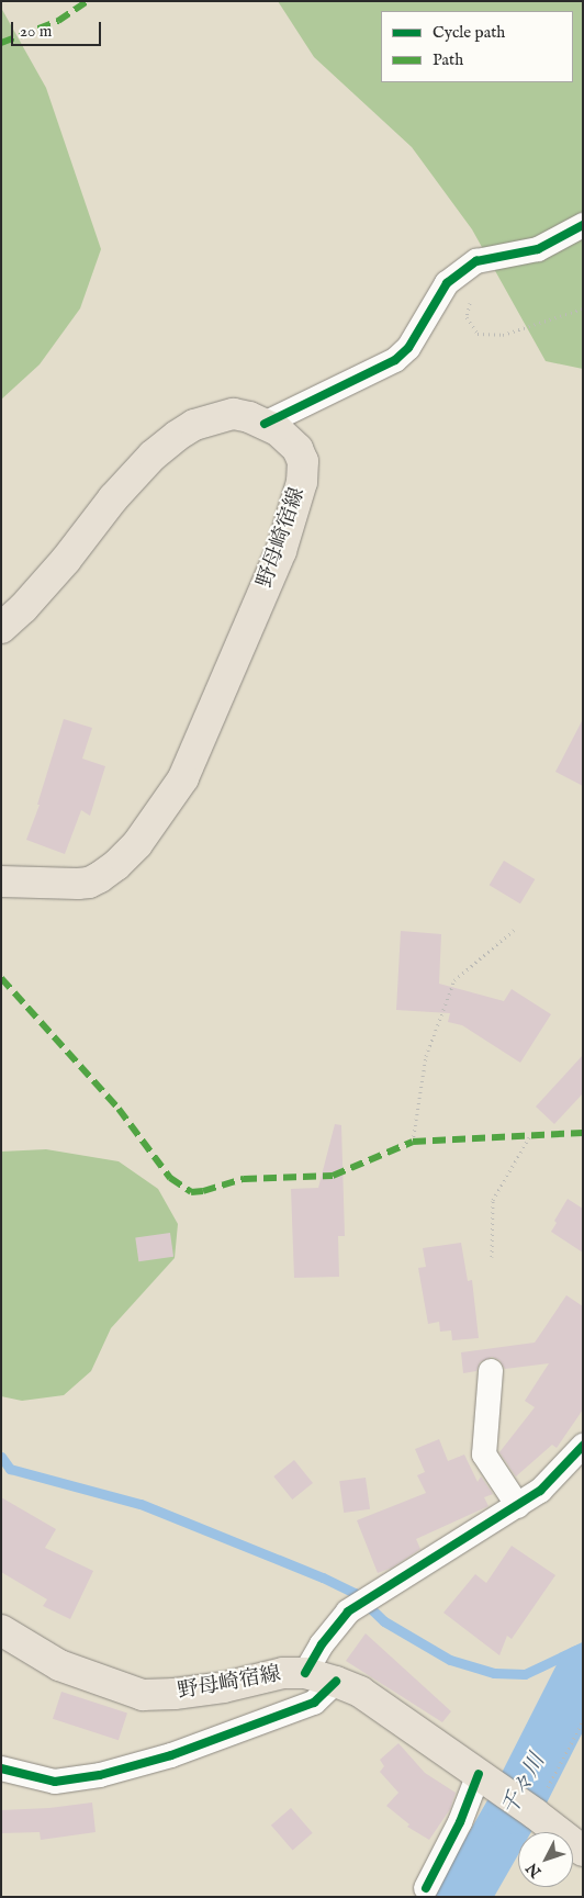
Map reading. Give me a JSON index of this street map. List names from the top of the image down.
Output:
{
  "streets": {
    "main road": ["野母崎宿線"]
  },
  "water": ["千々川"],
  "legend": ["Cycle path", "Path"],
  "scale_bar": "20 m",
  "north": "bottom left"
}
